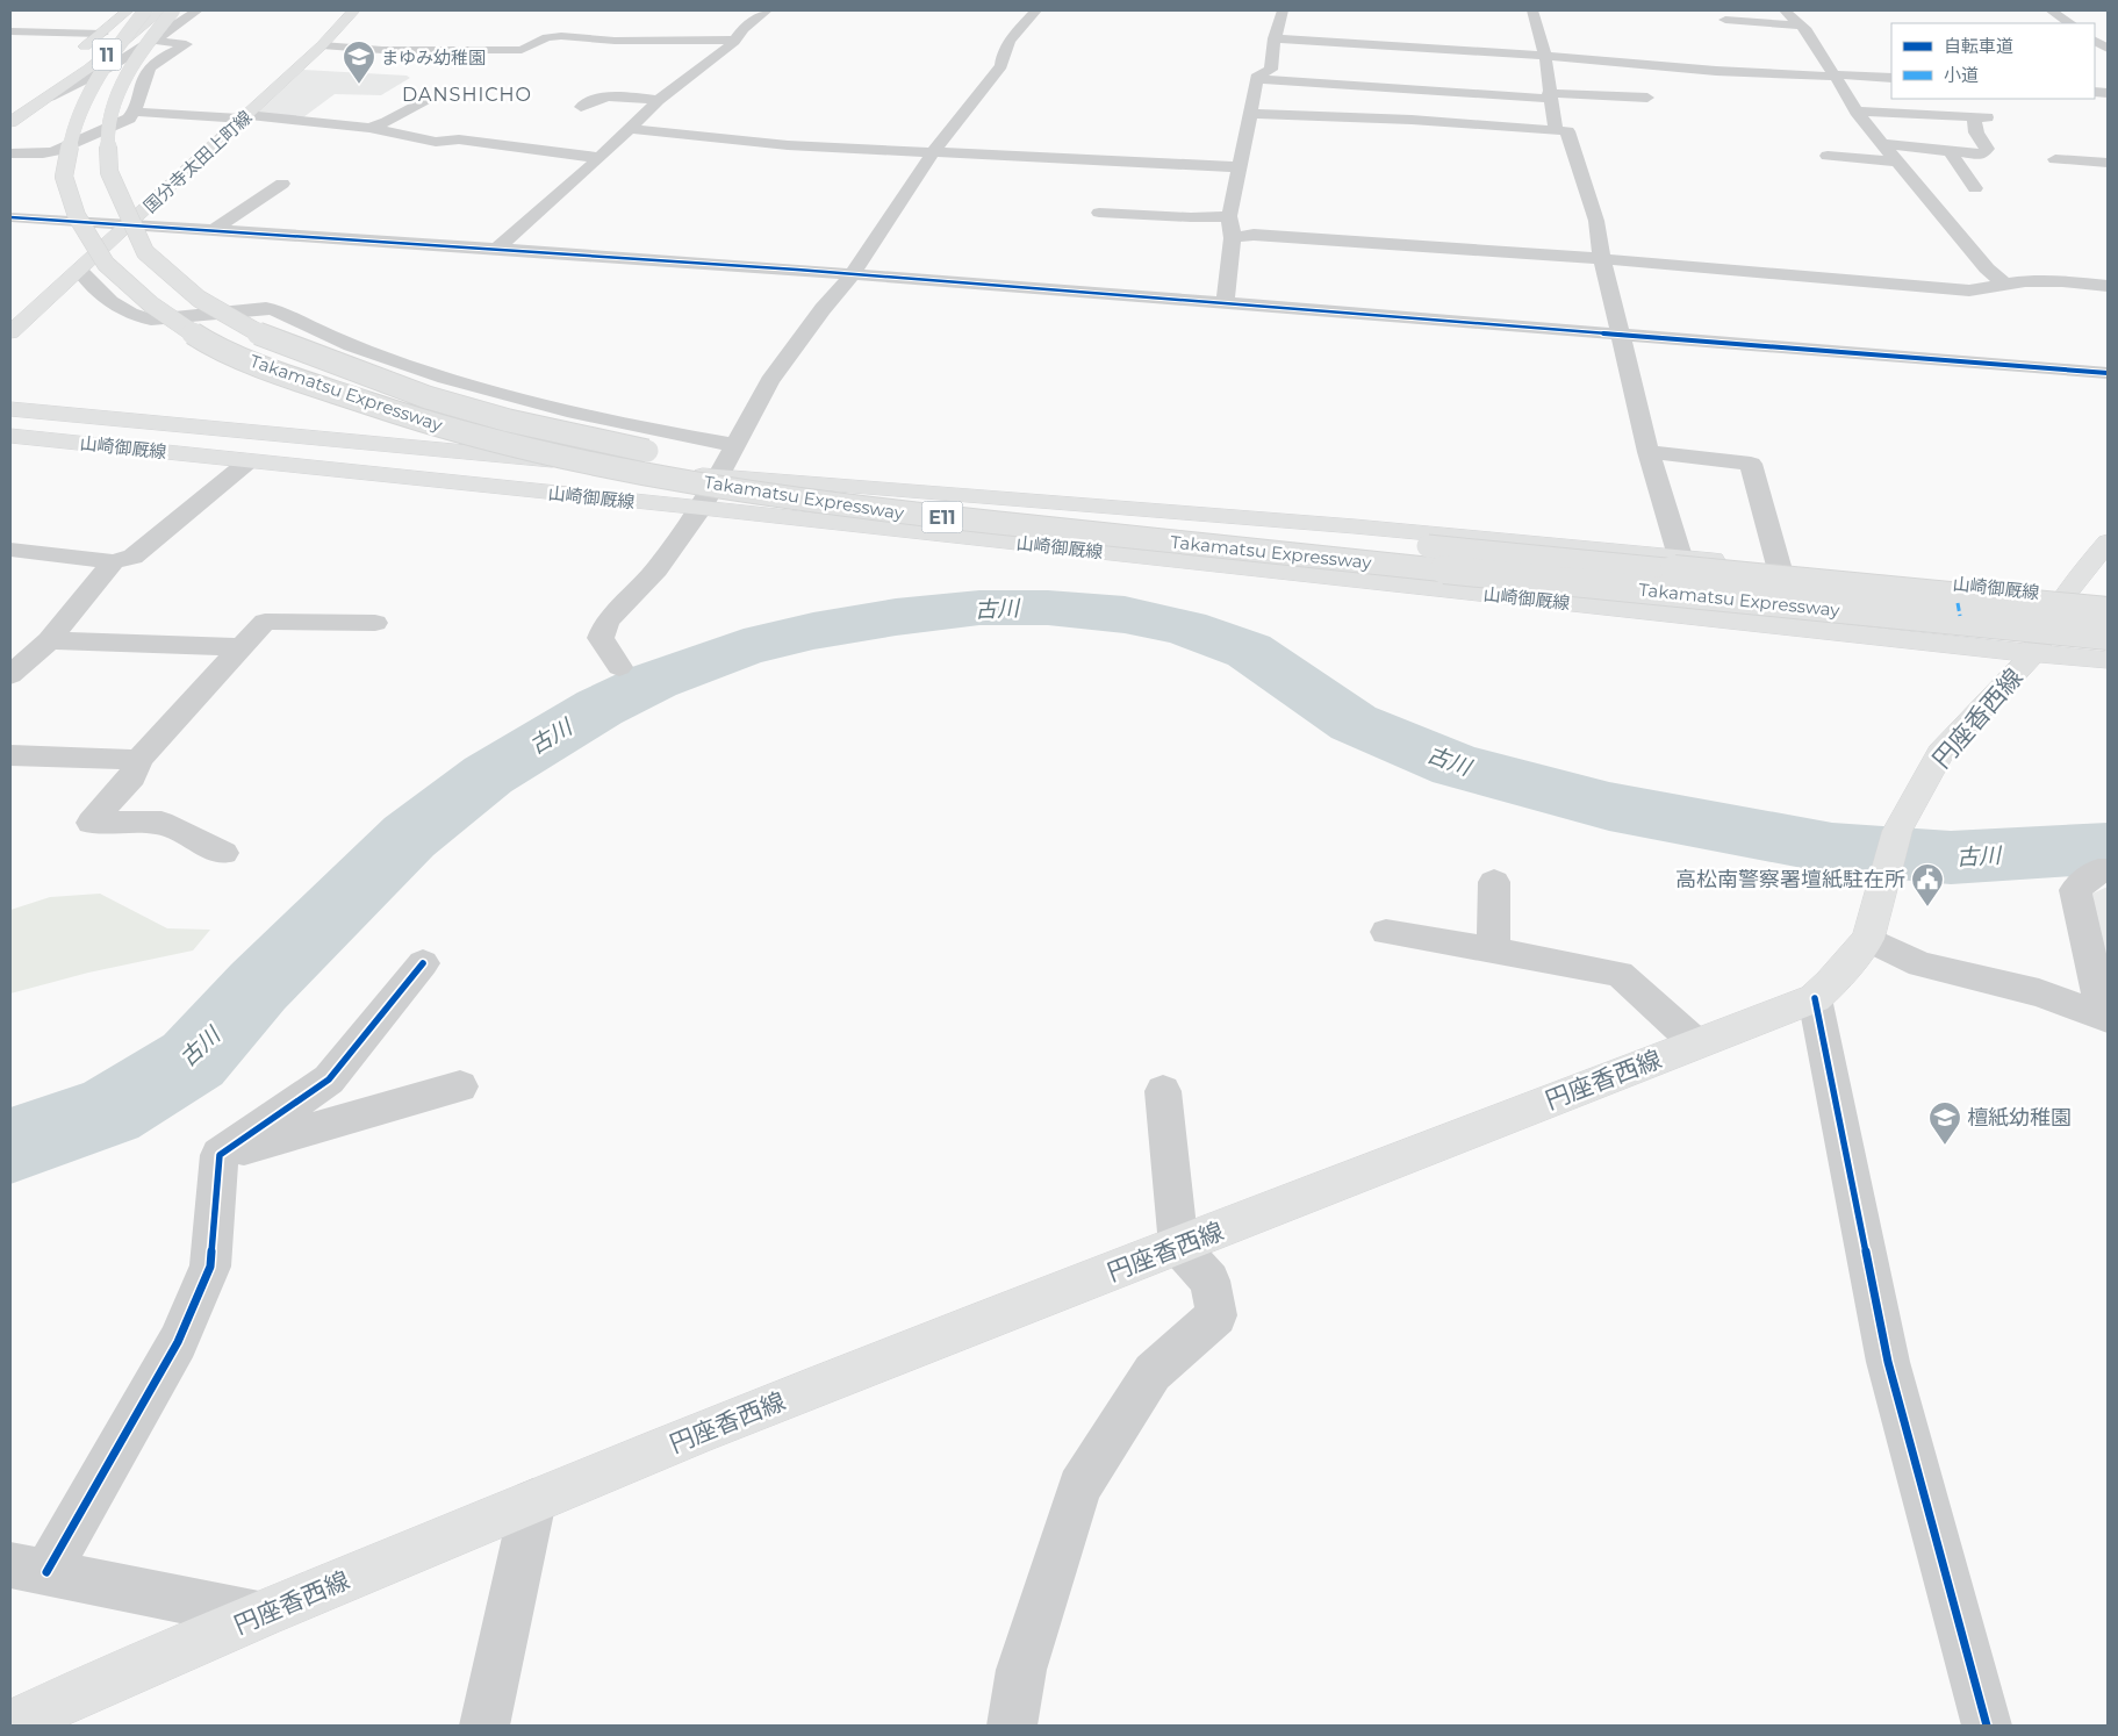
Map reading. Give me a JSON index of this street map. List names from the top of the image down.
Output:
{
  "streets": {
    "main road": [
      "11",
      "国分寺太田上町線",
      "Takamatsu Expressway",
      "山崎御厩線",
      "E11",
      "円座香西線"
    ]
  },
  "crossings": [
    ["山崎御厩線", "円座香西線"]
  ],
  "districts": ["DANSHICHO"],
  "water": ["古川"],
  "places": {
    "school or university": ["まゆみ幼稚園", "檀紙幼稚園"],
    "public building": ["高松南警察署壇紙駐在所"]
  },
  "legend": ["自転車道", "小道"]
}
